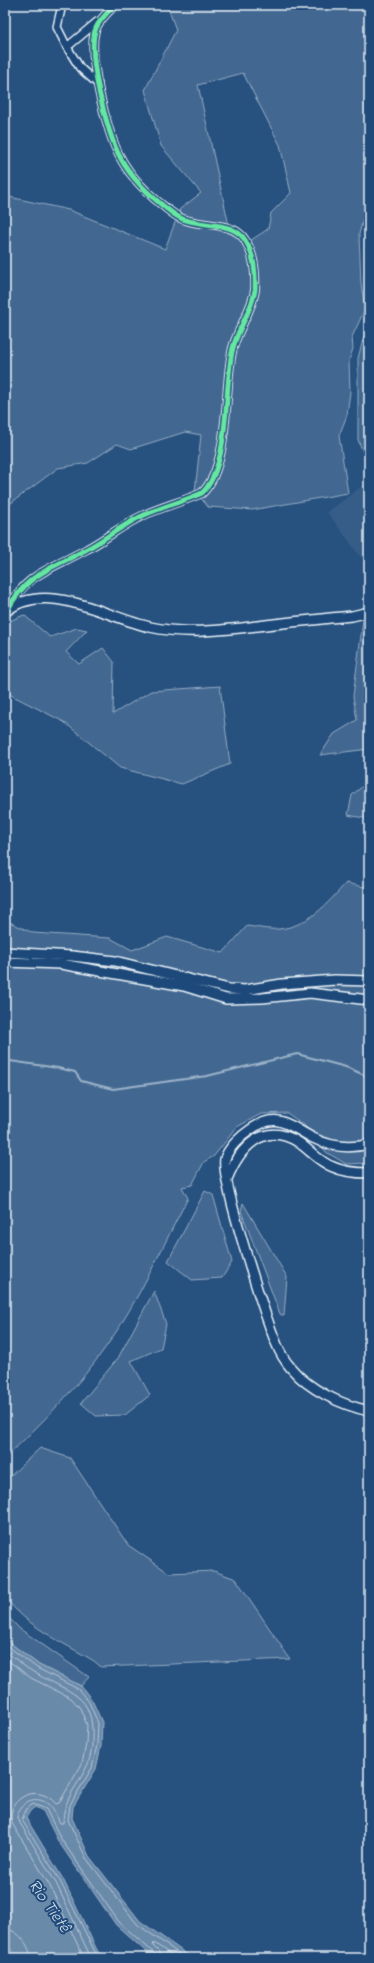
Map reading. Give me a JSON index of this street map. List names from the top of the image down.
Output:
{
  "water": ["Rio Tietê"]
}
